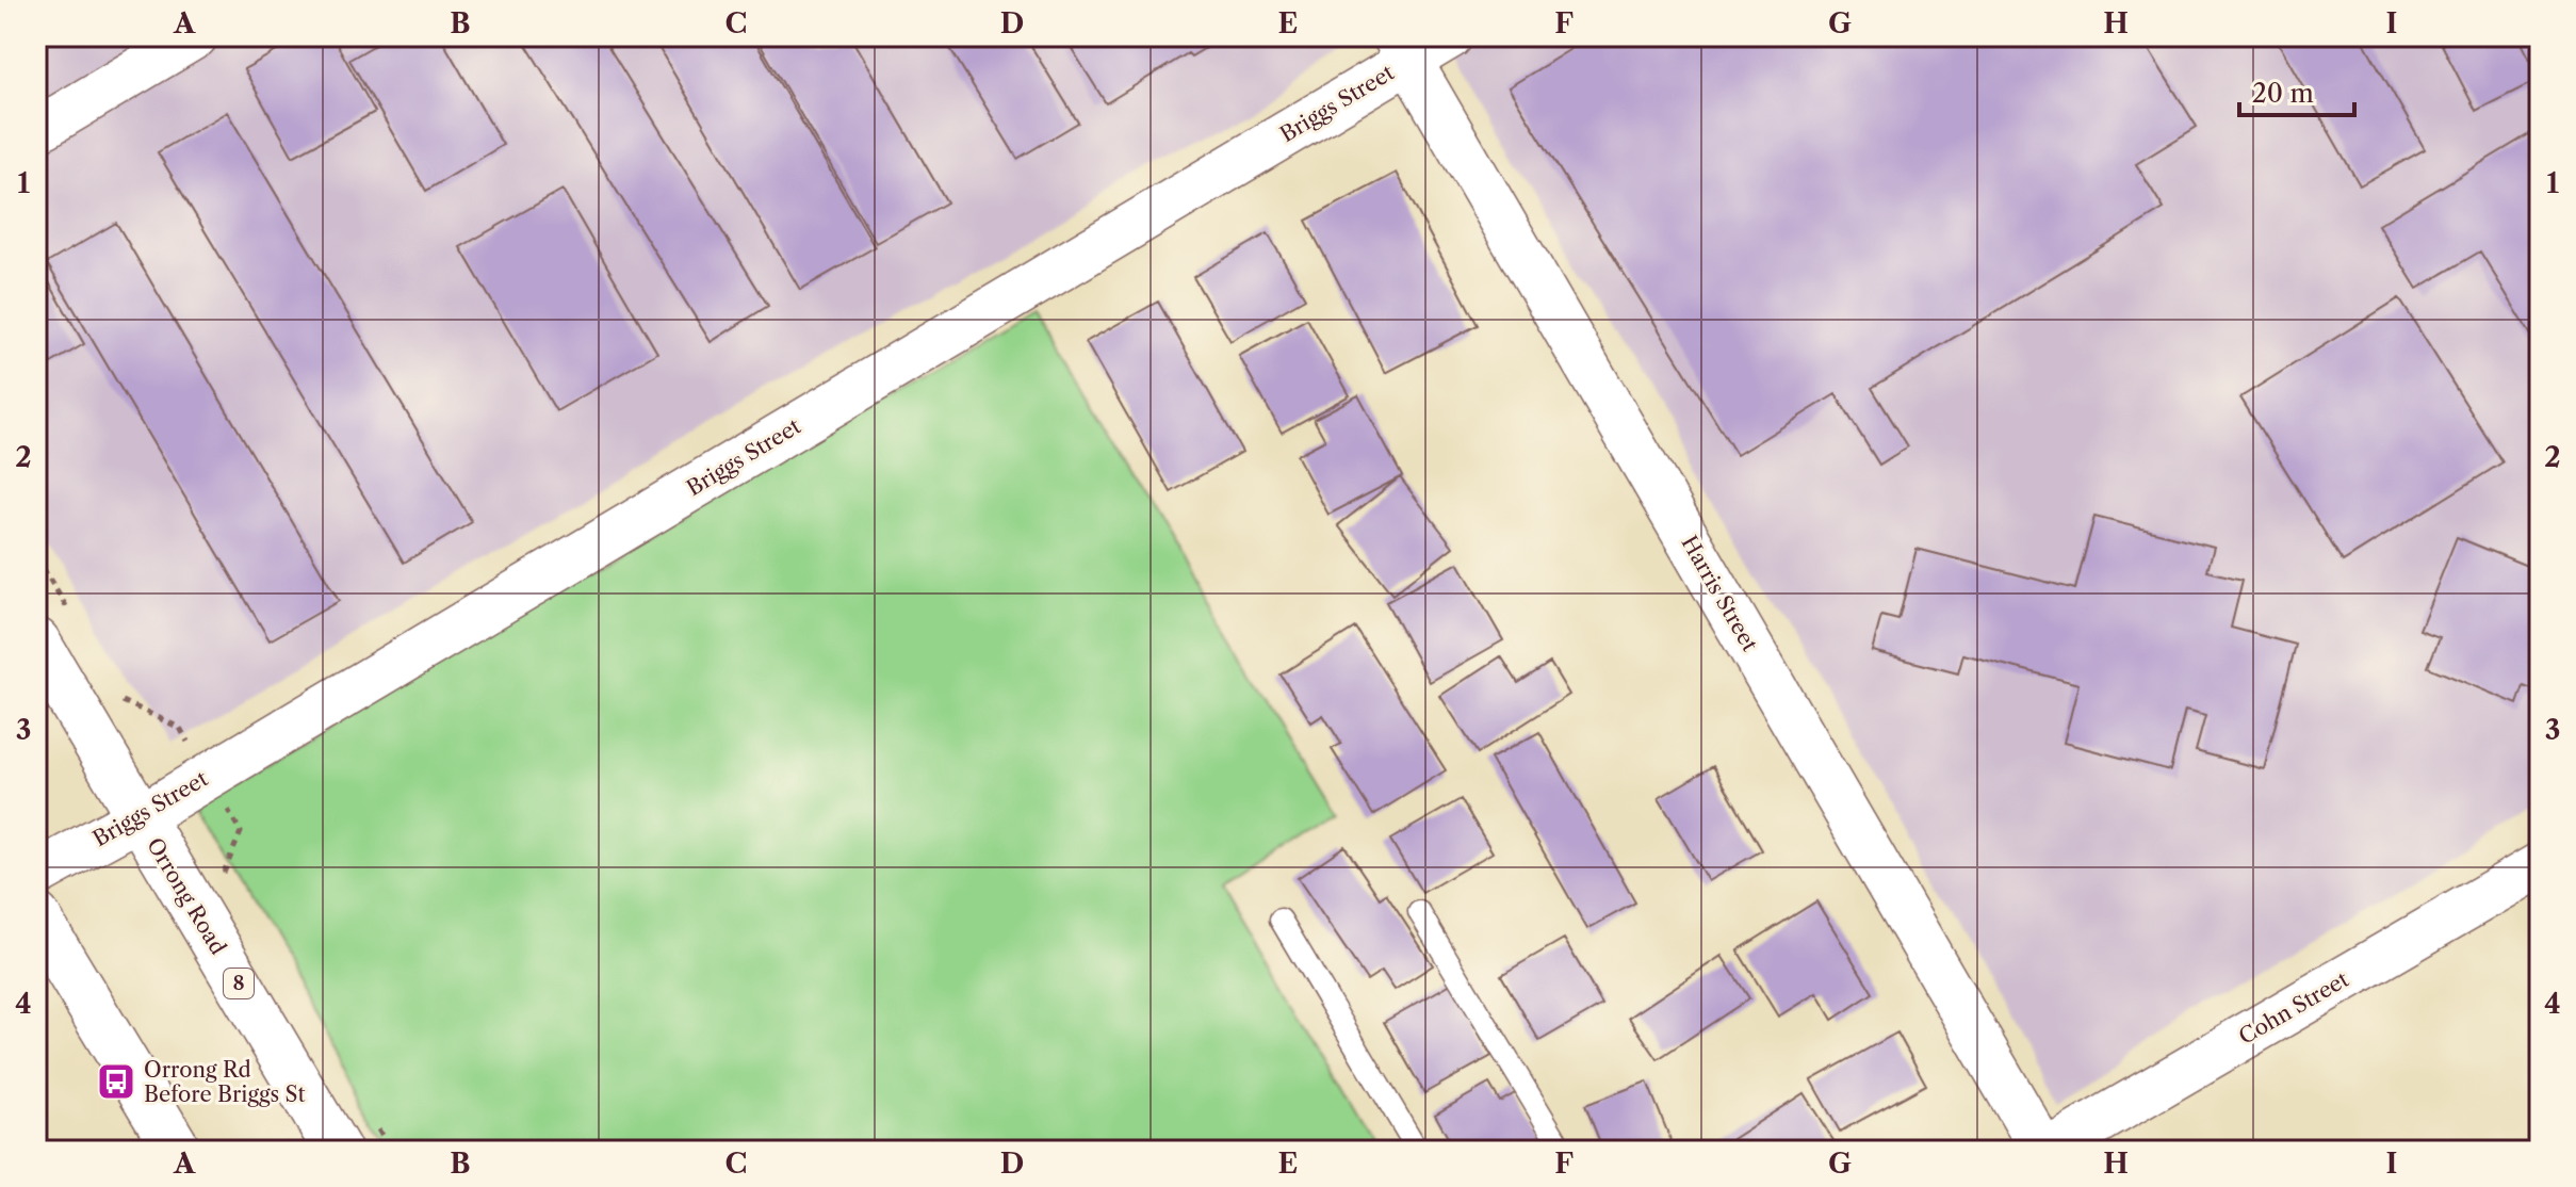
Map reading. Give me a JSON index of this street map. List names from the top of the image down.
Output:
{
  "streets": {
    "highway": ["Orrong Road", "8"],
    "street": ["Briggs Street", "Harris Street", "Cohn Street"]
  },
  "crossings": [
    ["Briggs Street", "Harris Street"],
    ["Briggs Street", "Orrong Road"],
    ["Harris Street", "Cohn Street"]
  ],
  "places": {
    "bus stop": ["Orrong Rd Before Briggs St"]
  },
  "scale_bar": "20 m",
  "grid": {
    "columns": [
      "A",
      "B",
      "C",
      "D",
      "E",
      "F",
      "G",
      "H",
      "I"
    ],
    "rows": [
      "1",
      "2",
      "3",
      "4"
    ]
  }
}
